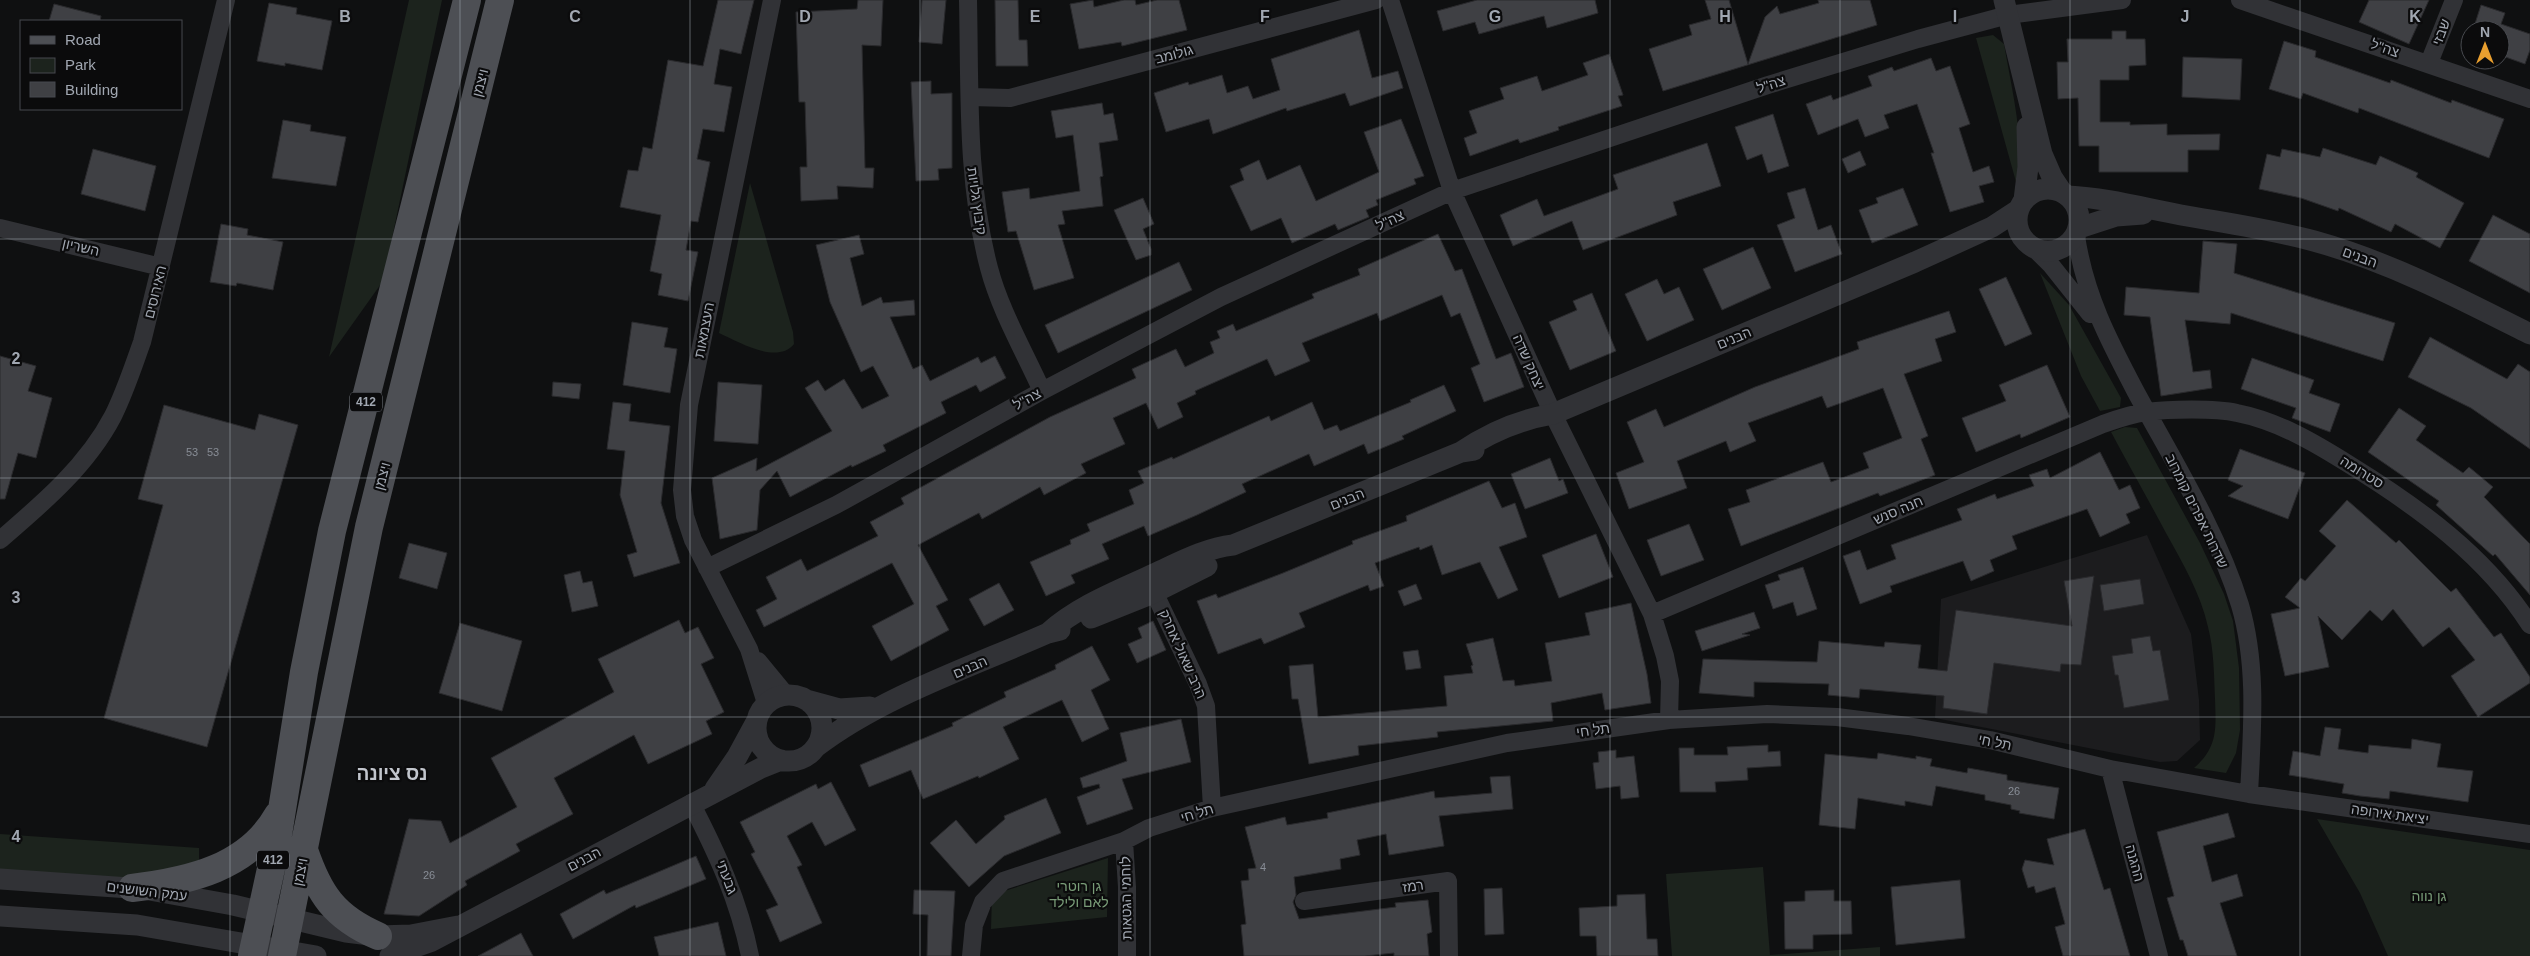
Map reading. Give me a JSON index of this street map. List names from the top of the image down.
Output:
{
  "streets": {
    "main road": ["ויצמן", "412"],
    "street": [
      "שבזי",
      "צה\"ל",
      "גולומב",
      "קיבוץ גלויות",
      "השריון",
      "הבנים",
      "האירוסים",
      "העצמאות",
      "יצחק שדה",
      "סטרומה",
      "חנה סנש",
      "שדרות אפרים קומרוב",
      "הרב שאול אחרק",
      "תל חי",
      "יציאת אירופה",
      "ההגנה",
      "גבעתי",
      "רמז",
      "עמק השושנים",
      "לוחמי הגטאות"
    ]
  },
  "crossings": [
    ["שבזי", "צה\"ל"],
    ["צה\"ל", "קיבוץ גלויות"],
    ["צה\"ל", "העצמאות"],
    ["צה\"ל", "יצחק שדה"],
    ["גולומב", "קיבוץ גלויות"],
    ["ויצמן", "הבנים"],
    ["ויצמן", "עמק השושנים"],
    ["השריון", "האירוסים"],
    ["הבנים", "העצמאות"],
    ["הבנים", "יצחק שדה"],
    ["הבנים", "שדרות אפרים קומרוב"],
    ["הבנים", "הרב שאול אחרק"],
    ["הבנים", "גבעתי"],
    ["הבנים", "עמק השושנים"],
    ["יצחק שדה", "חנה סנש"],
    ["יצחק שדה", "תל חי"],
    ["סטרומה", "חנה סנש"],
    ["סטרומה", "שדרות אפרים קומרוב"],
    ["חנה סנש", "שדרות אפרים קומרוב"],
    ["שדרות אפרים קומרוב", "תל חי"],
    ["שדרות אפרים קומרוב", "יציאת אירופה"],
    ["הרב שאול אחרק", "תל חי"],
    ["תל חי", "יציאת אירופה"],
    ["תל חי", "ההגנה"],
    ["תל חי", "לוחמי הגטאות"]
  ],
  "districts": ["נס ציונה"],
  "parks": ["גן רוטרי לאם ולילד", "גן נווה"],
  "house_numbers": [
    "53",
    "53",
    "26",
    "4",
    "26"
  ],
  "legend": ["Road", "Park", "Building"],
  "north": "top",
  "grid": {
    "columns": [
      "B",
      "C",
      "D",
      "E",
      "F",
      "G",
      "H",
      "I",
      "J",
      "K"
    ],
    "rows": ["2", "3", "4"]
  }
}
